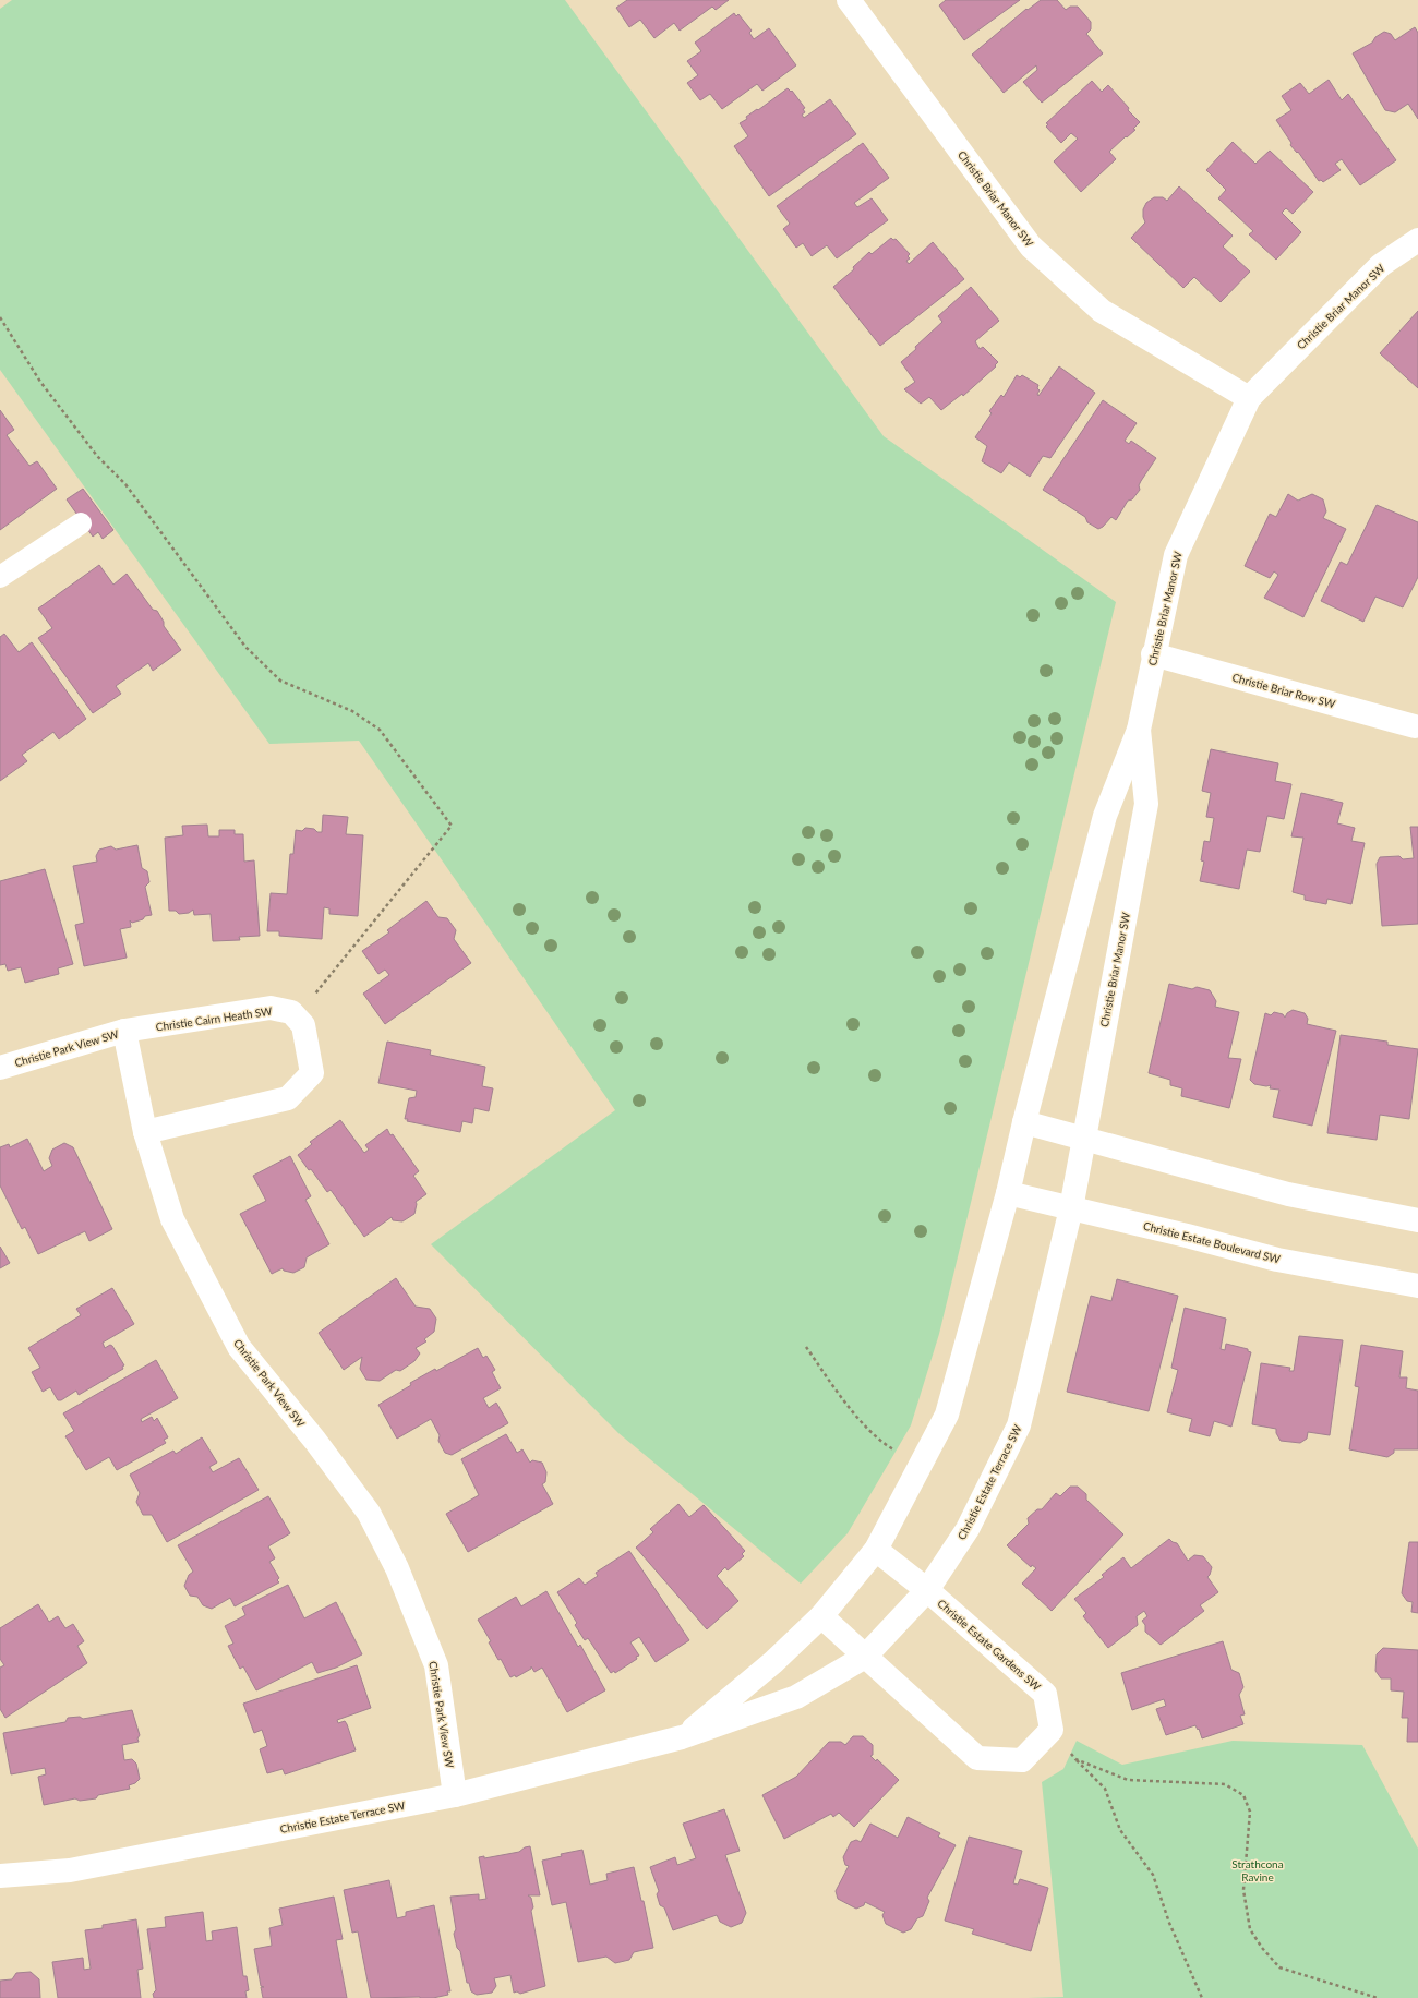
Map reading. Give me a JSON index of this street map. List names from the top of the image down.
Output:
{
  "streets": {
    "street": [
      "Christie Briar Manor SW",
      "Christie Briar Row SW",
      "Christie Cairn Heath SW",
      "Christie Park View SW",
      "Christie Estate Boulevard SW",
      "Christie Estate Terrace SW",
      "Christie Estate Gardens SW"
    ]
  },
  "crossings": [
    ["Christie Briar Manor SW", "Christie Briar Row SW"],
    ["Christie Briar Manor SW", "Christie Estate Boulevard SW"],
    ["Christie Briar Manor SW", "Christie Estate Terrace SW"],
    ["Christie Cairn Heath SW", "Christie Park View SW"],
    ["Christie Park View SW", "Christie Estate Terrace SW"],
    ["Christie Estate Boulevard SW", "Christie Estate Terrace SW"],
    ["Christie Estate Terrace SW", "Christie Estate Gardens SW"]
  ],
  "parks": ["Strathcona Ravine"]
}
